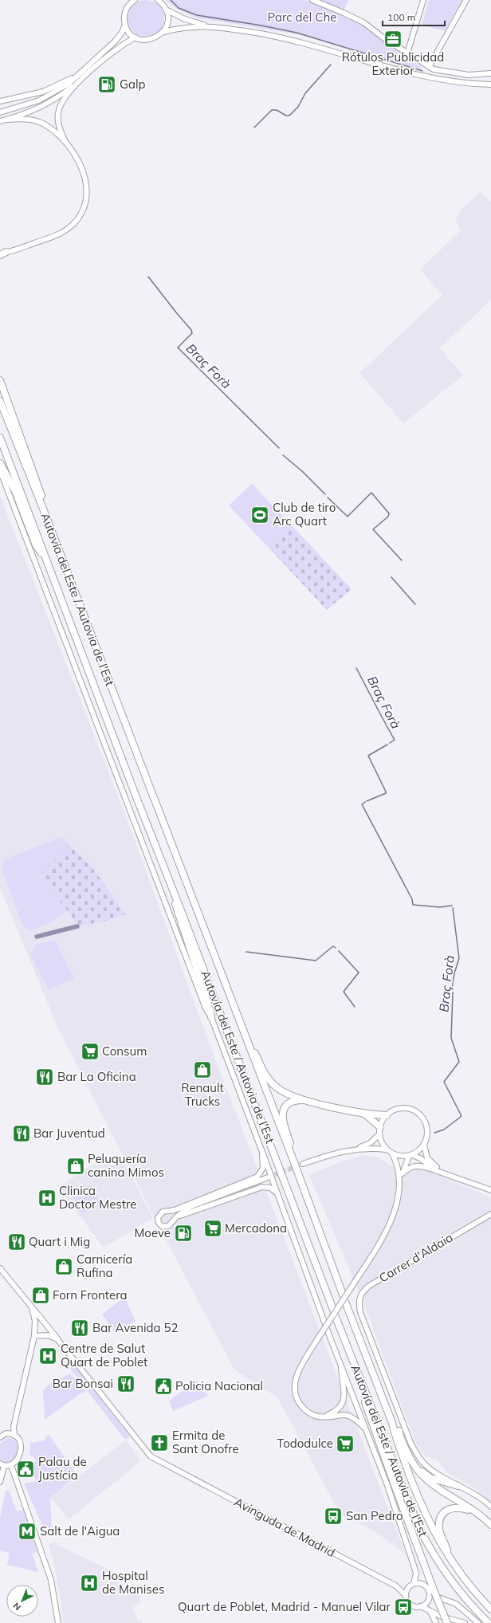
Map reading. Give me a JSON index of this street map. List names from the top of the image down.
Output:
{
  "streets": {
    "highway": ["Autovía del Este / Autovia de l'Est"],
    "street": ["Carrer d'Aldaia", "Avinguda de Madrid"]
  },
  "water": ["Braç Forà"],
  "parks": ["Parc del Che"],
  "places": {
    "office": ["Rótulos Publicidad Exterior"],
    "fuel station": ["Galp", "Moeve"],
    "sports": ["Club de tiro Arc Quart"],
    "supermarket": ["Consum", "Mercadona", "Tododulce"],
    "shop": [
      "Renault Trucks",
      "Peluquería canina Mimos",
      "Carnicería Rufina",
      "Forn Frontera"
    ],
    "restaurant": [
      "Bar La Oficina",
      "Bar Juventud",
      "Quart i Mig",
      "Bar Avenida 52",
      "Bar Bonsai"
    ],
    "hospital": ["Clinica Doctor Mestre", "Centre de Salut Quart de Poblet", "Hospital de Manises"],
    "public building": ["Policia Nacional", "Palau de Justícia"],
    "church": ["Ermita de Sant Onofre"],
    "bus stop": ["San Pedro", "Quart de Poblet, Madrid - Manuel Vilar"],
    "metro station": ["Salt de l'Aigua"]
  },
  "scale_bar": "100 m",
  "north": "bottom left"
}
